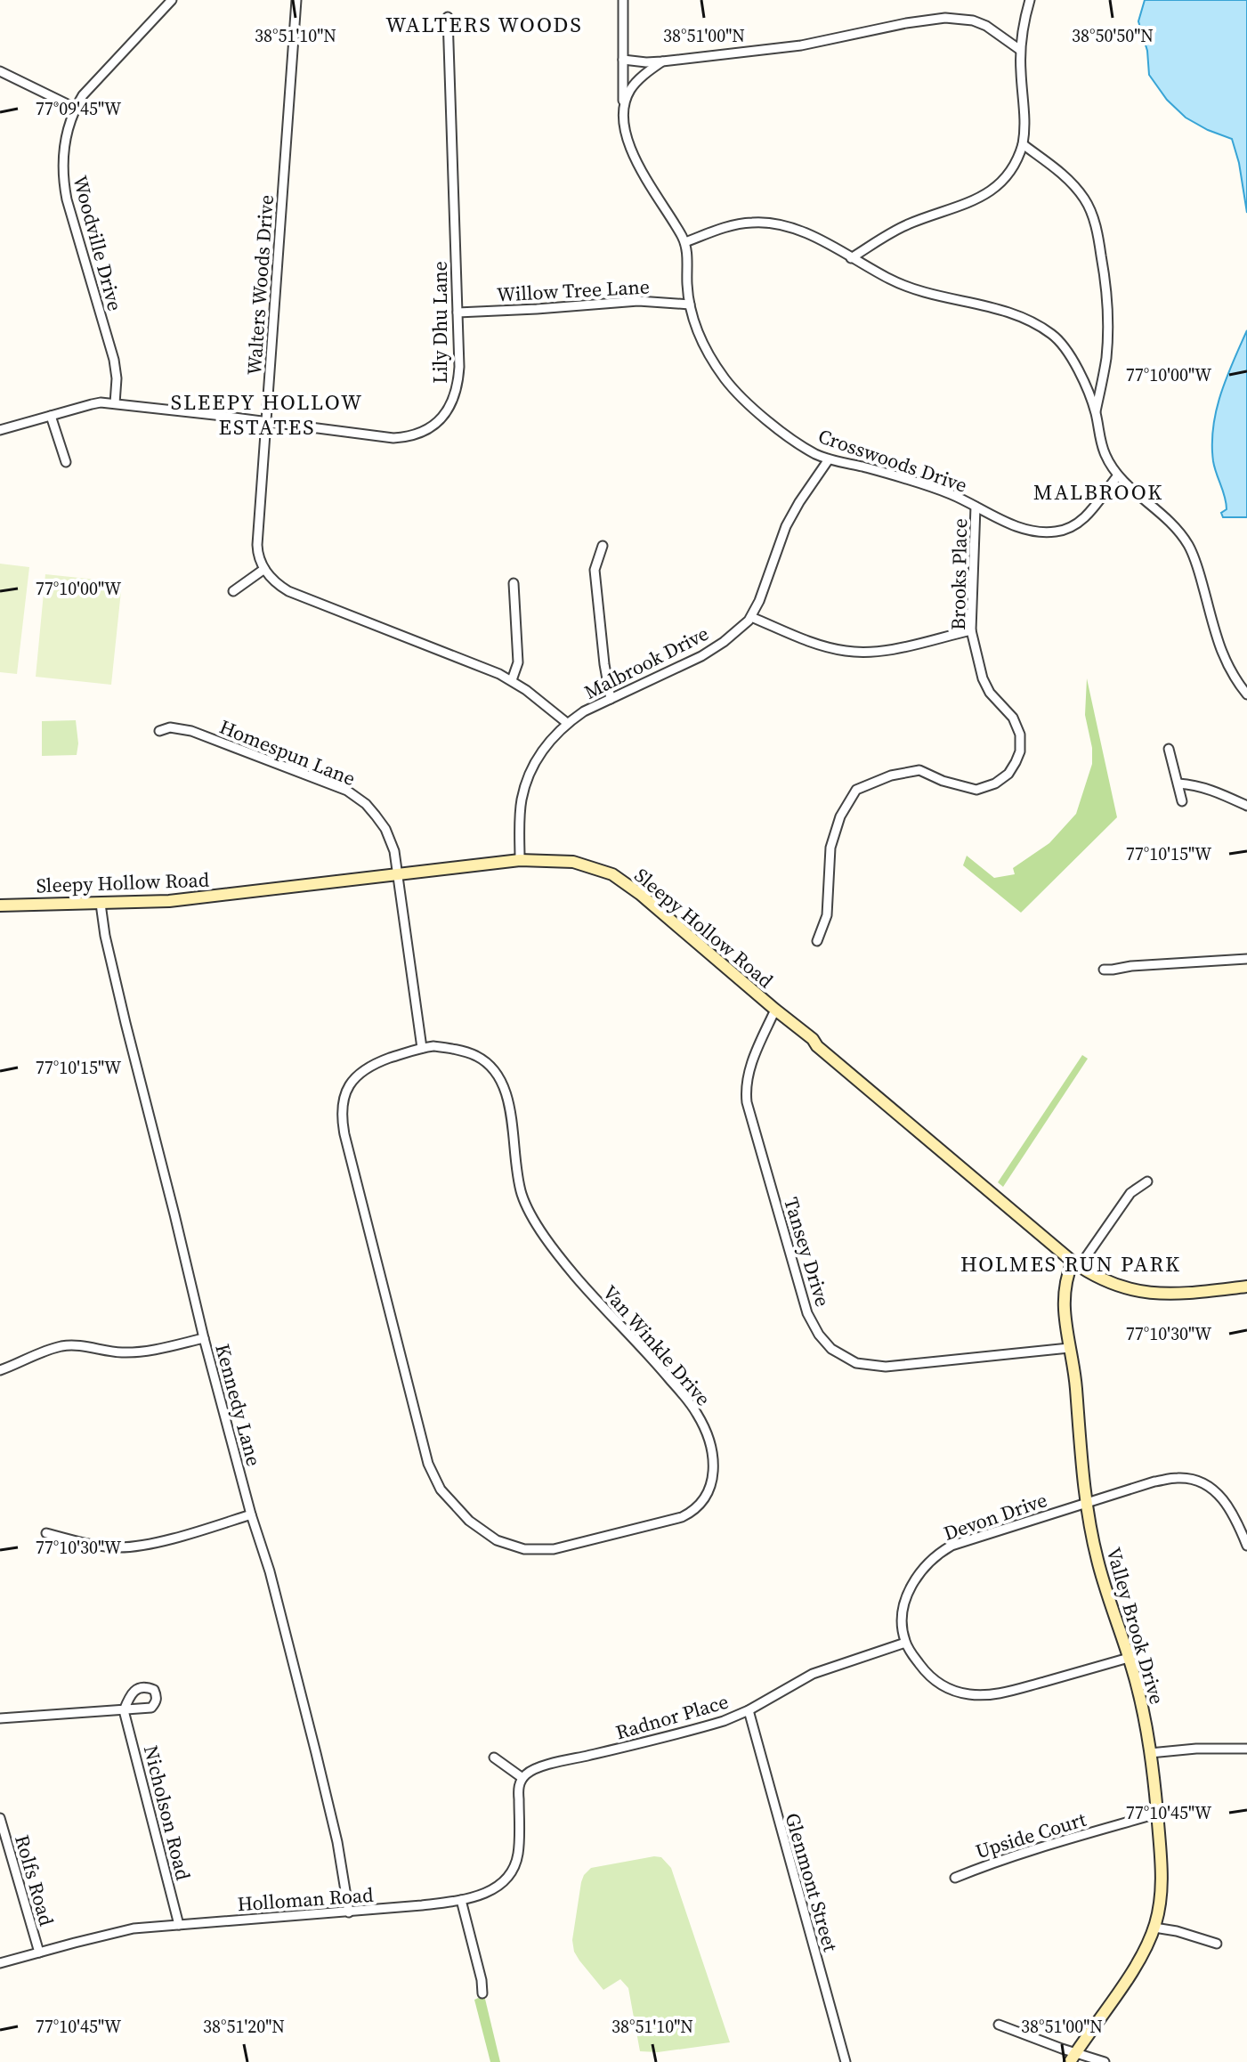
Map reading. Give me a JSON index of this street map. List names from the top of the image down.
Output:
{
  "streets": {
    "main road": ["Sleepy Hollow Road", "Valley Brook Drive"],
    "street": [
      "Woodville Drive",
      "Walters Woods Drive",
      "Willow Tree Lane",
      "Lily Dhu Lane",
      "Crosswoods Drive",
      "Brooks Place",
      "Malbrook Drive",
      "Homespun Lane",
      "Tansey Drive",
      "Van Winkle Drive",
      "Kennedy Lane",
      "Devon Drive",
      "Radnor Place",
      "Nicholson Road",
      "Upside Court",
      "Rolfs Road",
      "Glenmont Street",
      "Holloman Road"
    ]
  },
  "crossings": [
    ["Woodville Drive", "Lily Dhu Lane"],
    ["Walters Woods Drive", "Lily Dhu Lane"],
    ["Willow Tree Lane", "Lily Dhu Lane"],
    ["Willow Tree Lane", "Crosswoods Drive"],
    ["Crosswoods Drive", "Brooks Place"],
    ["Crosswoods Drive", "Malbrook Drive"],
    ["Malbrook Drive", "Sleepy Hollow Road"],
    ["Homespun Lane", "Sleepy Hollow Road"],
    ["Sleepy Hollow Road", "Tansey Drive"],
    ["Sleepy Hollow Road", "Kennedy Lane"],
    ["Sleepy Hollow Road", "Valley Brook Drive"],
    ["Tansey Drive", "Valley Brook Drive"],
    ["Kennedy Lane", "Holloman Road"],
    ["Devon Drive", "Valley Brook Drive"],
    ["Devon Drive", "Radnor Place"],
    ["Valley Brook Drive", "Upside Court"],
    ["Radnor Place", "Glenmont Street"],
    ["Radnor Place", "Holloman Road"],
    ["Nicholson Road", "Holloman Road"],
    ["Rolfs Road", "Holloman Road"]
  ],
  "districts": [
    "WALTERS WOODS",
    "SLEEPY HOLLOW ESTATES",
    "MALBROOK",
    "HOLMES RUN PARK"
  ],
  "coordinates": [
    "38°51'10\"N",
    "38°51'00\"N",
    "38°50'50\"N",
    "77°09'45\"W",
    "77°10'00\"W",
    "77°10'15\"W",
    "77°10'30\"W",
    "77°10'45\"W",
    "38°51'20\"N"
  ]
}
